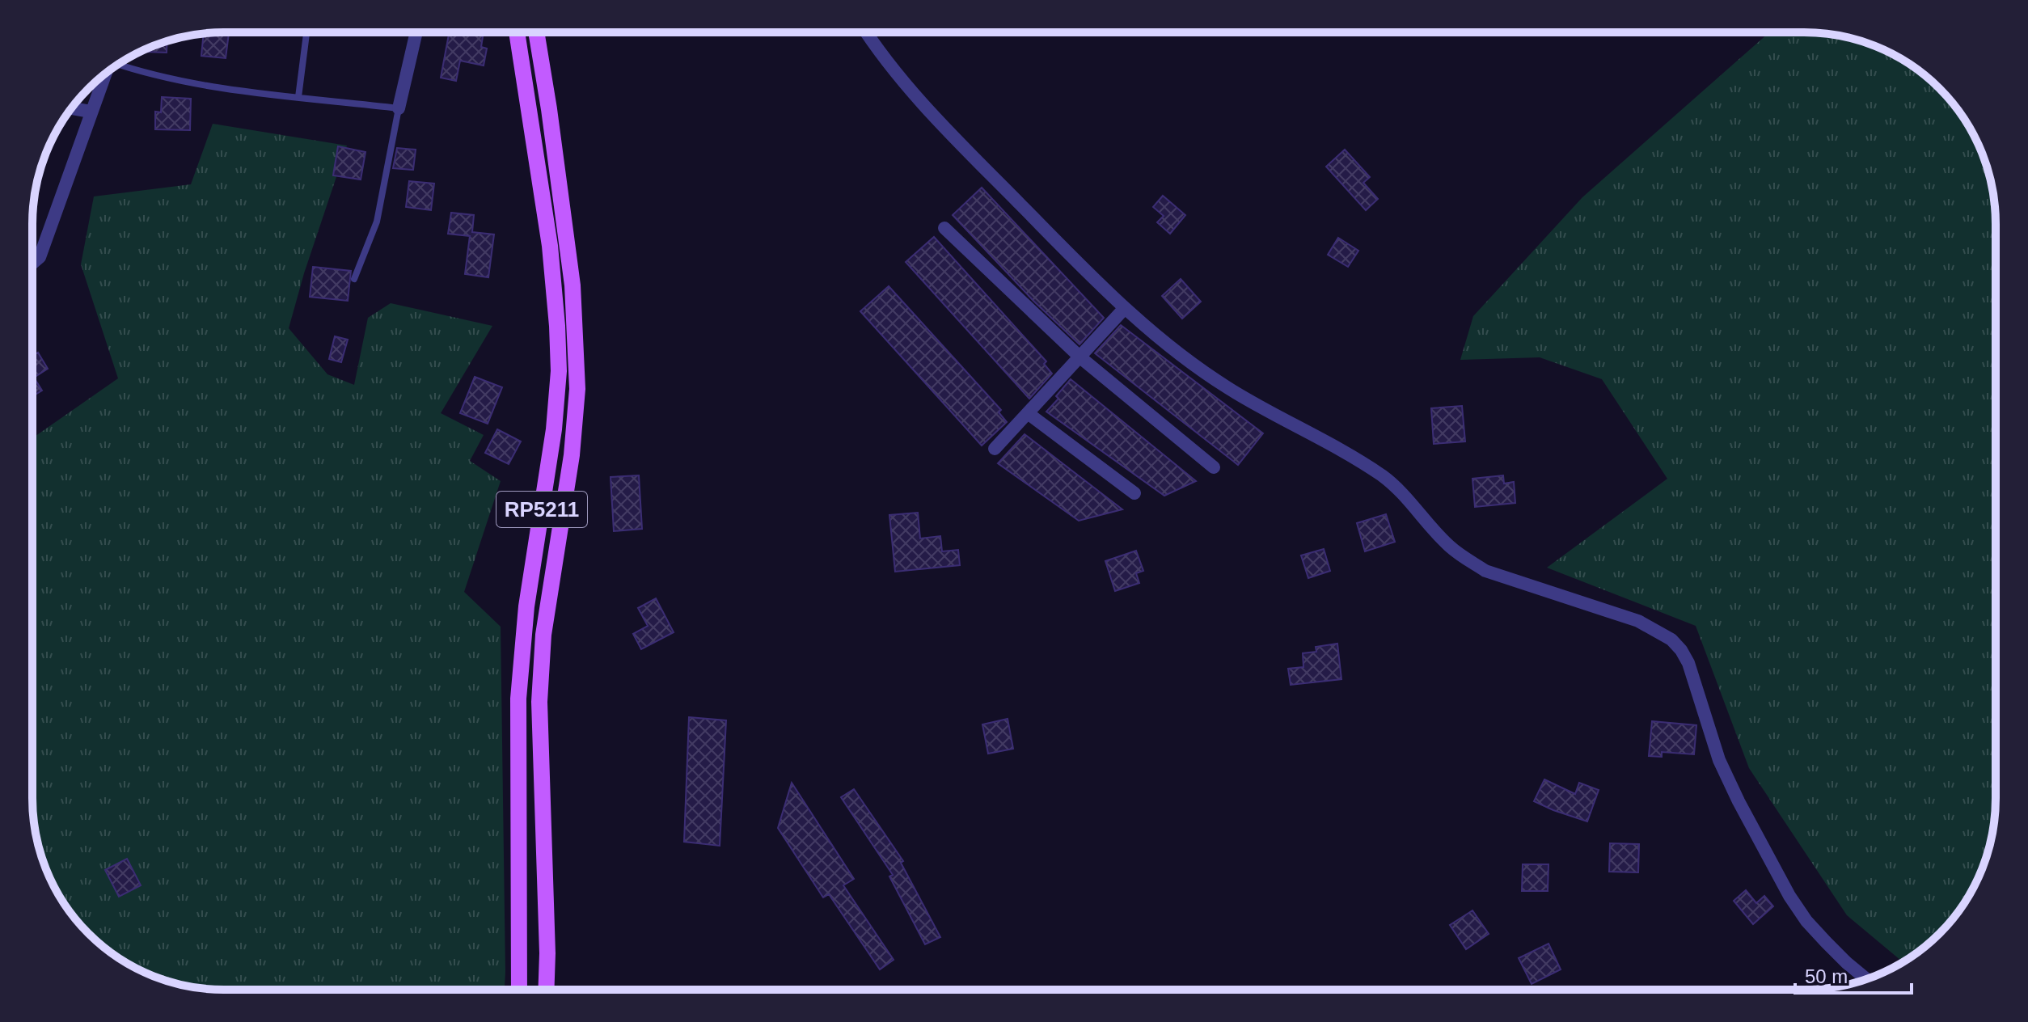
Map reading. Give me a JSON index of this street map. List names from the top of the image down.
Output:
{
  "streets": {
    "main road": ["RP5211"]
  },
  "scale_bar": "50 m"
}
